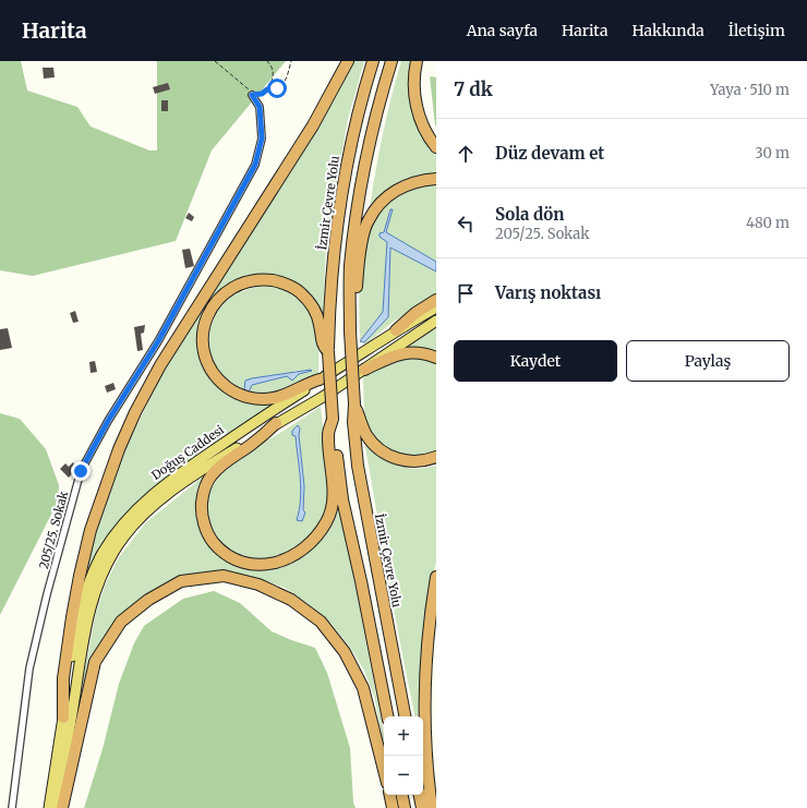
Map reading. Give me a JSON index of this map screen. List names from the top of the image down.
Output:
{
  "streets": {
    "highway": ["İzmir Çevre Yolu"],
    "main road": ["Doğuş Caddesi"],
    "street": ["205/25. Sokak"]
  },
  "page": {
    "header": "Harita",
    "nav": [
      "Ana sayfa",
      "Harita",
      "Hakkında",
      "İletişim"
    ],
    "heading": ["7 dk", "Yaya · 510 m"],
    "list": [
      ["Düz devam et", "30 m"],
      ["Sola dön", "205/25. Sokak", "480 m"],
      "Varış noktası"
    ],
    "buttons": ["Kaydet", "Paylaş"],
    "map_buttons": ["+", "−"]
  }
}
